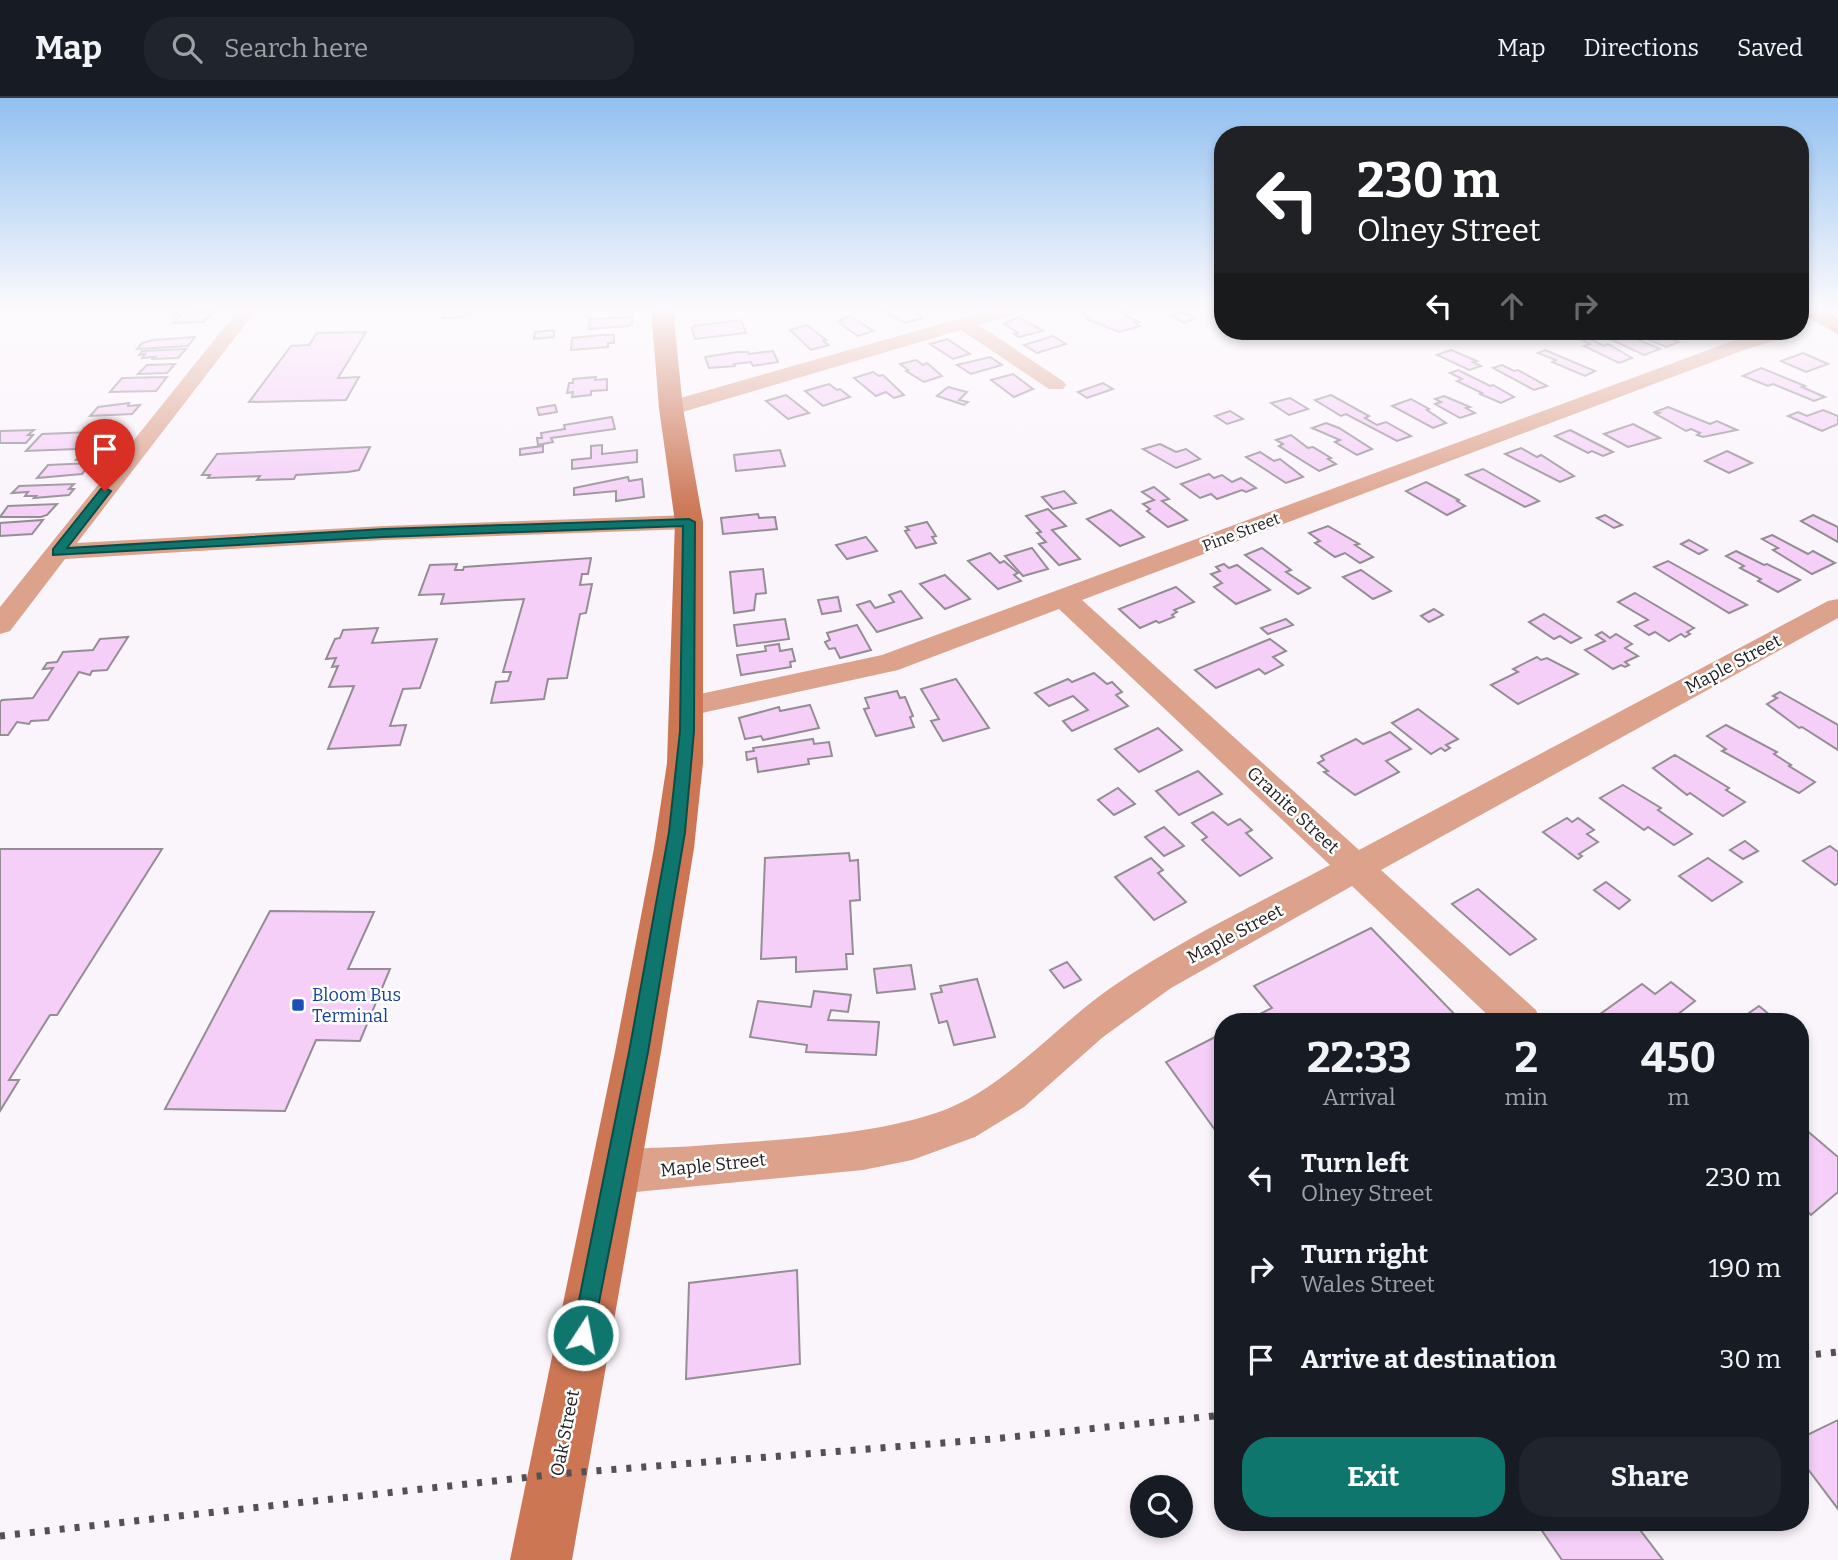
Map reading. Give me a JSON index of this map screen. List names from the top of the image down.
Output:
{
  "streets": {
    "street": [
      "Pine Street",
      "Maple Street",
      "Granite Street",
      "Oak Street"
    ]
  },
  "crossings": [
    ["Pine Street", "Granite Street"],
    ["Pine Street", "Oak Street"],
    ["Maple Street", "Granite Street"],
    ["Maple Street", "Oak Street"]
  ],
  "places": {
    "transit": ["Bloom Bus Terminal"]
  },
  "page": {
    "header": "Map",
    "search": "Search here",
    "nav": ["Map", "Directions", "Saved"],
    "turn": ["230 m", "Olney Street"],
    "eta": [
      "22:33",
      "Arrival",
      "2",
      "min",
      "450",
      "m"
    ],
    "list": [
      {
        "name": "Turn left",
        "note": "Olney Street",
        "value": "230 m"
      },
      {
        "name": "Turn right",
        "note": "Wales Street",
        "value": "190 m"
      },
      {
        "name": "Arrive at destination",
        "value": "30 m"
      }
    ],
    "buttons": ["Exit", "Share"]
  }
}
